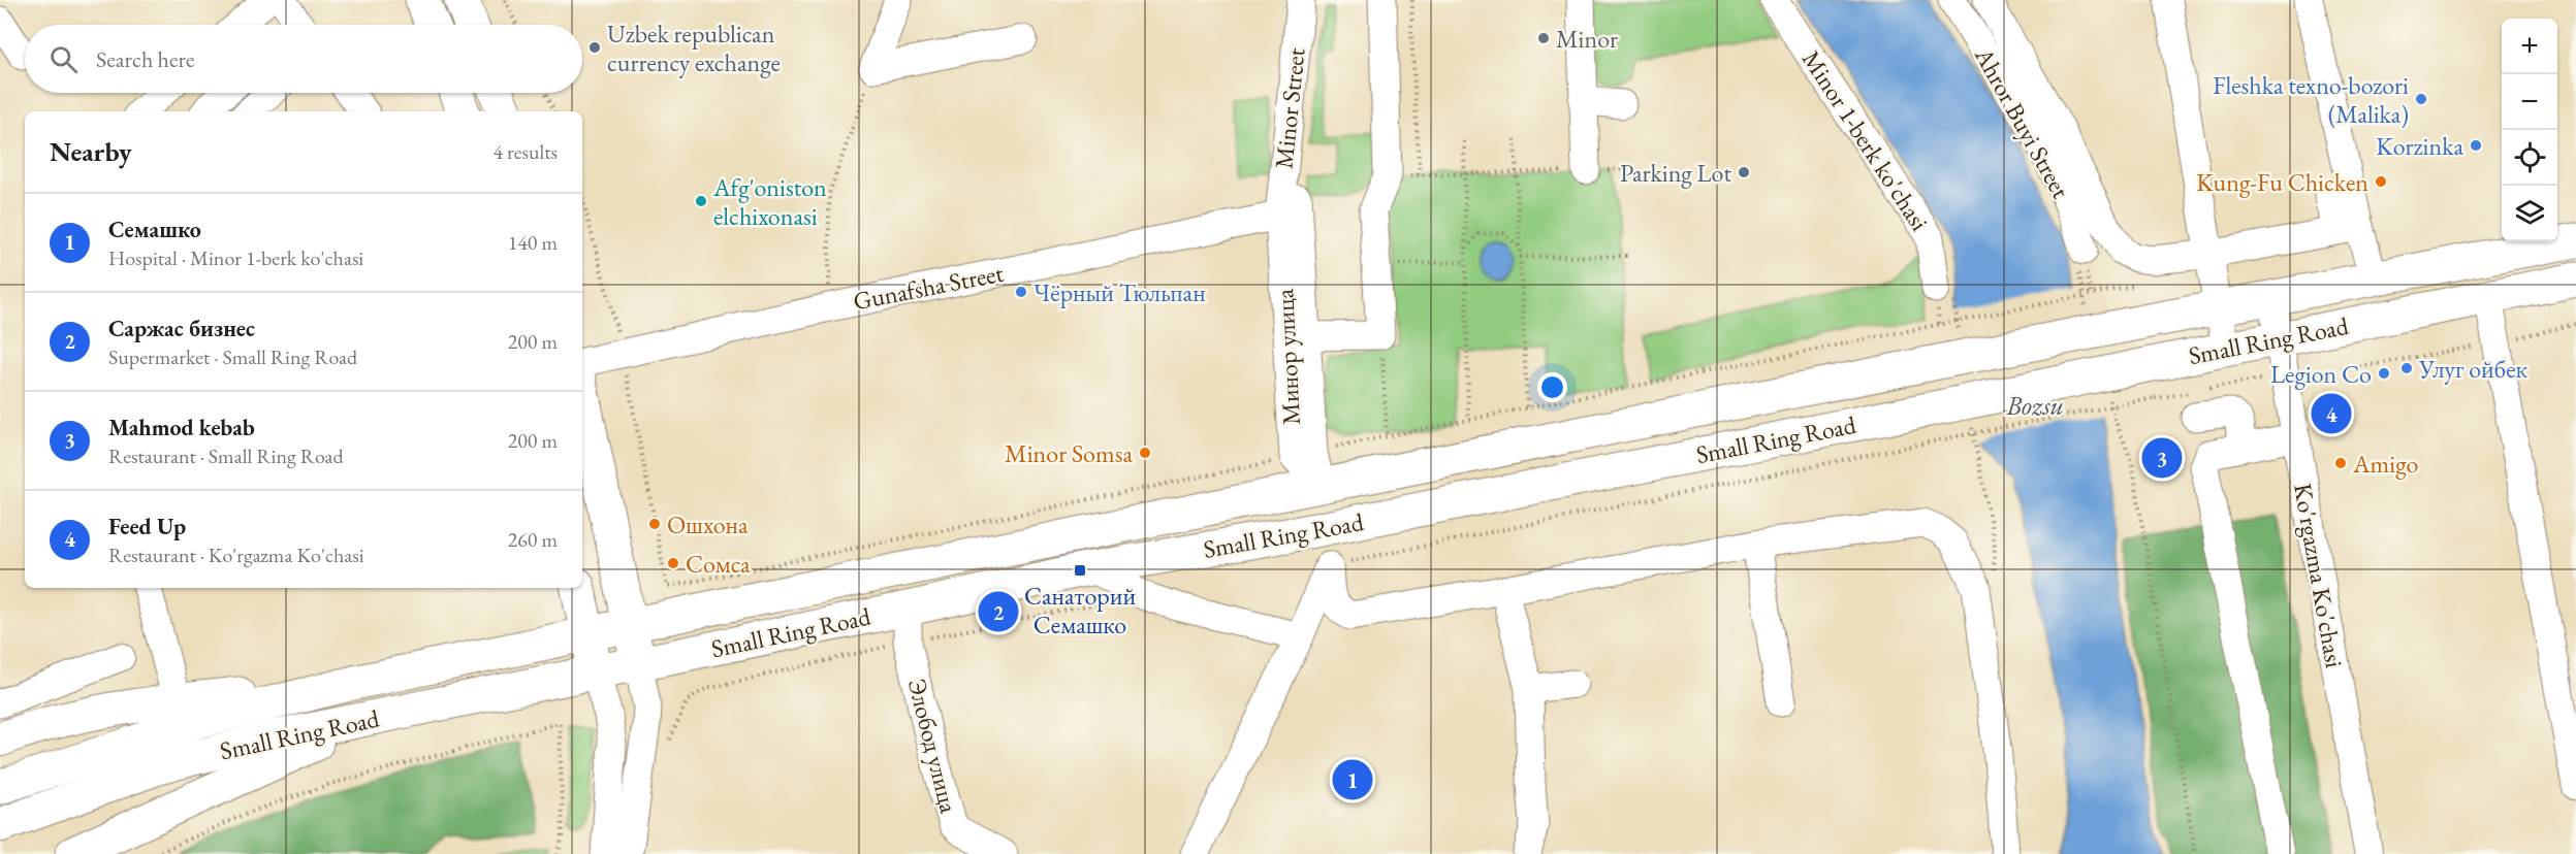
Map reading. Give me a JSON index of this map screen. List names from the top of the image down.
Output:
{
  "streets": {
    "main road": ["Small Ring Road"],
    "street": [
      "Minor Street",
      "Ahror Buyi Street",
      "Minor 1-berk ko'chasi",
      "Gunafsha Street",
      "Минор улица",
      "Ko'rgazma Ko'chasi",
      "Элобод улица"
    ]
  },
  "crossings": [
    ["Minor Street", "Gunafsha Street"],
    ["Minor Street", "Минор улица"],
    ["Gunafsha Street", "Минор улица"],
    ["Small Ring Road", "Минор улица"],
    ["Small Ring Road", "Ko'rgazma Ko'chasi"],
    ["Small Ring Road", "Элобод улица"]
  ],
  "water": ["Bozsu"],
  "places": {
    "other": [
      "Minor",
      "Uzbek republican currency exchange",
      "Fleshka texno-bozori (Malika)",
      "Korzinka",
      "Parking Lot",
      "Kung-Fu Chicken",
      "Afg'oniston elchixonasi",
      "Чёрный Тюльпан",
      "Улуг ойбек",
      "Legion Co",
      "Minor Somsa",
      "Amigo",
      "Ошхона",
      "Сомса"
    ],
    "transit": ["Санаторий Семашко"]
  },
  "page": {
    "map_buttons": ["+", "−"],
    "search": "Search here",
    "heading": ["Nearby", "4 results"],
    "list": [
      {
        "mark": "1",
        "name": "Семашко",
        "note": "Hospital · Minor 1-berk ko'chasi",
        "value": "140 m"
      },
      {
        "mark": "2",
        "name": "Саржас бизнес",
        "note": "Supermarket · Small Ring Road",
        "value": "200 m"
      },
      {
        "mark": "3",
        "name": "Mahmod kebab",
        "note": "Restaurant · Small Ring Road",
        "value": "200 m"
      },
      {
        "mark": "4",
        "name": "Feed Up",
        "note": "Restaurant · Ko'rgazma Ko'chasi",
        "value": "260 m"
      }
    ],
    "pins": [
      "4",
      "3",
      "2",
      "1"
    ]
  }
}
